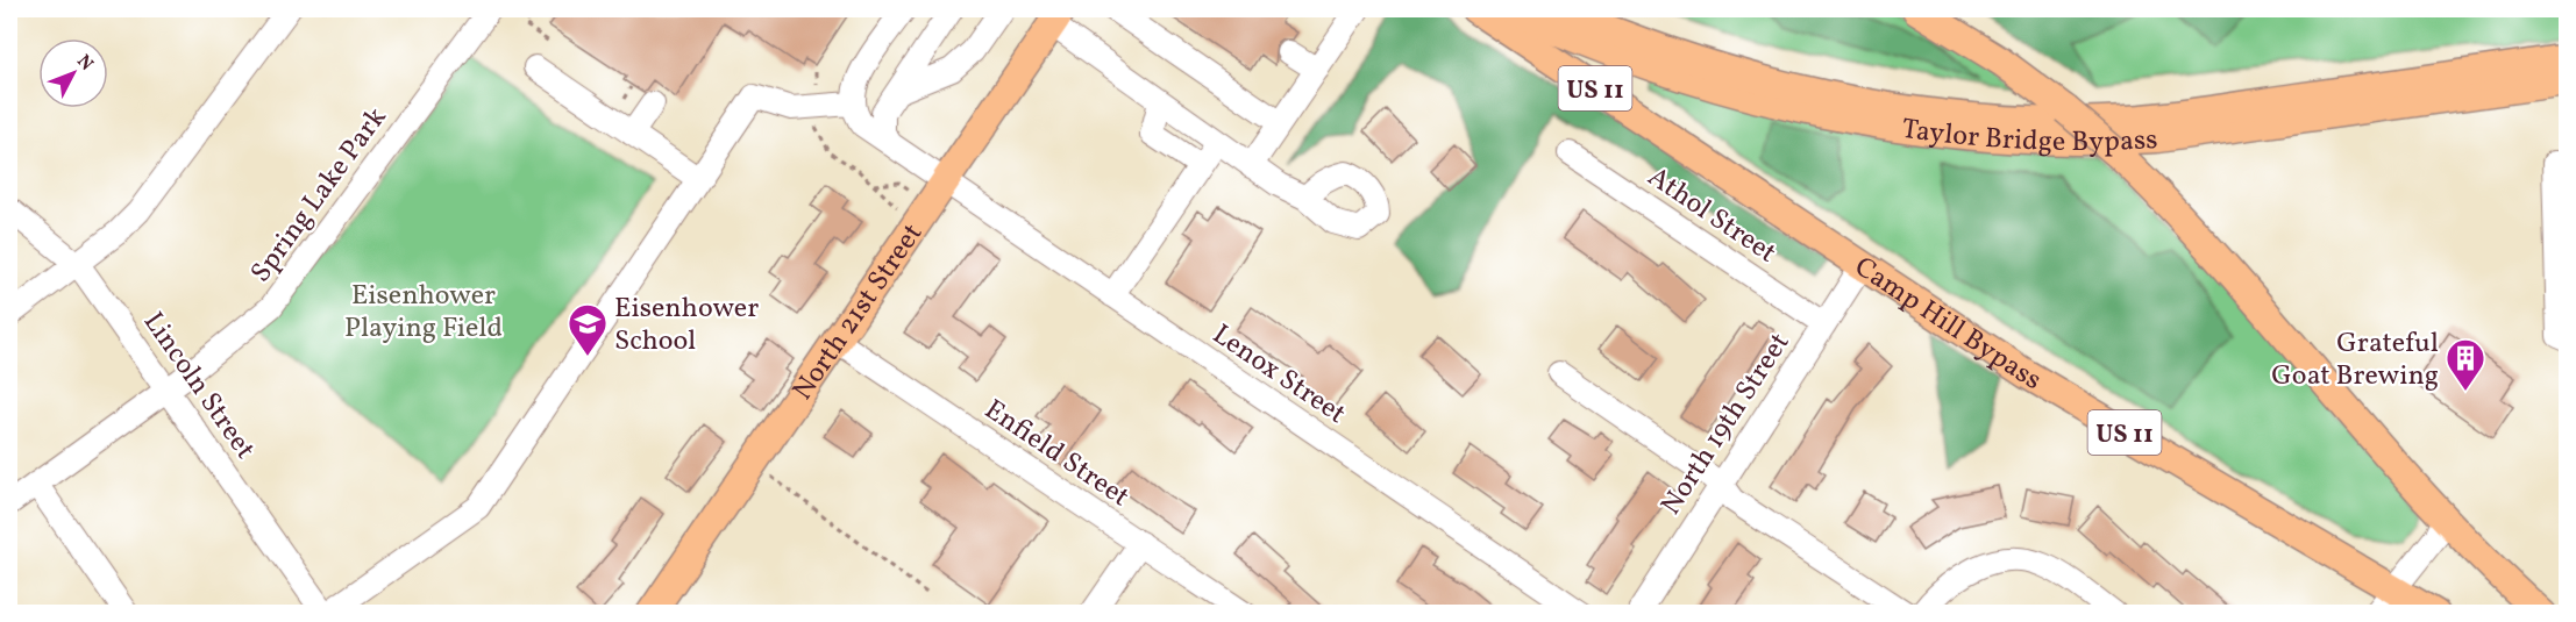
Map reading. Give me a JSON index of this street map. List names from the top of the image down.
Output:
{
  "streets": {
    "main road": [
      "US 11",
      "Taylor Bridge Bypass",
      "North 21st Street",
      "Camp Hill Bypass"
    ],
    "street": [
      "Spring Lake Park",
      "Athol Street",
      "Lenox Street",
      "Lincoln Street",
      "North 19th Street",
      "Enfield Street"
    ]
  },
  "crossings": [
    ["Spring Lake Park", "Lincoln Street"],
    ["Athol Street", "North 19th Street"],
    ["North 21st Street", "Lenox Street"],
    ["North 21st Street", "Enfield Street"],
    ["Camp Hill Bypass", "North 19th Street"]
  ],
  "parks": ["Eisenhower Playing Field"],
  "places": {
    "school or university": ["Eisenhower School"],
    "building": ["Grateful Goat Brewing"]
  },
  "north": "top right"
}
